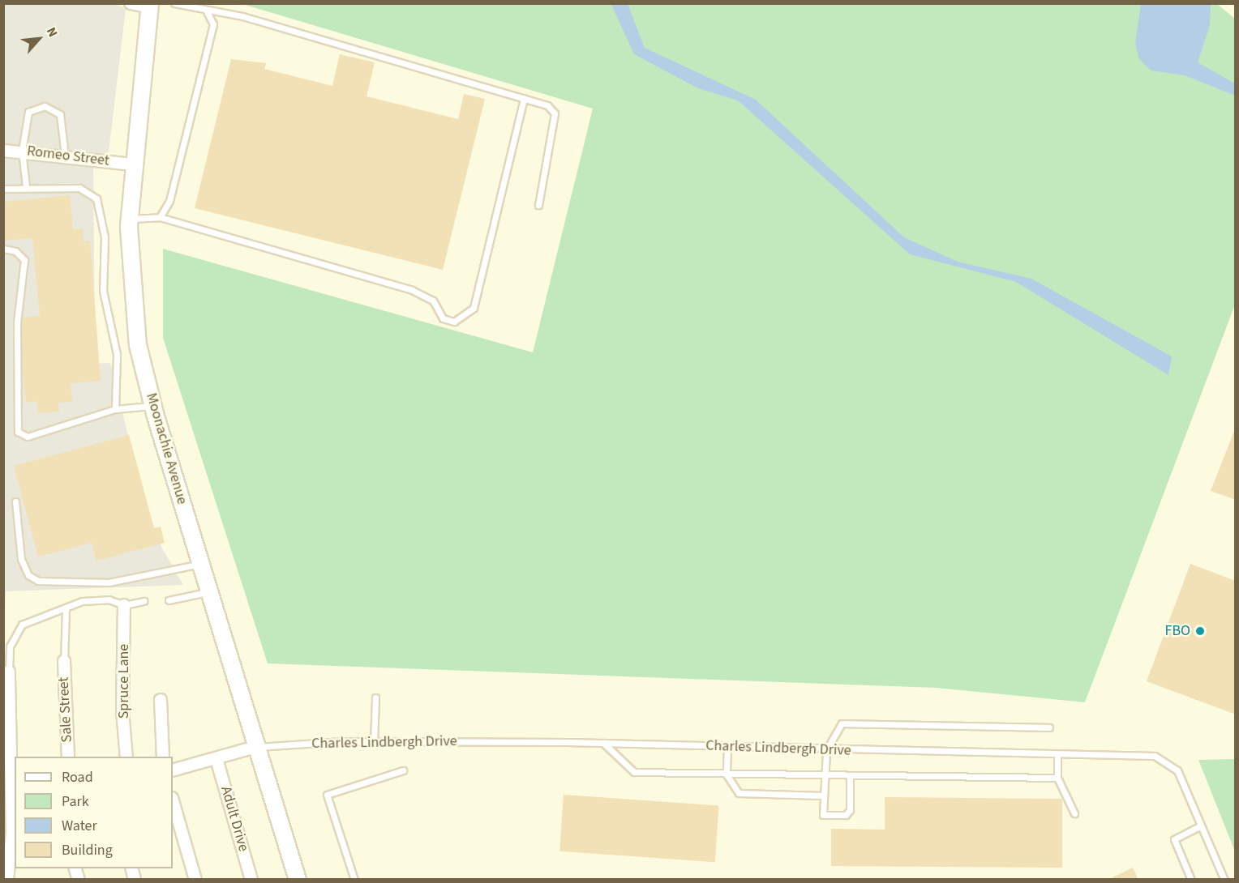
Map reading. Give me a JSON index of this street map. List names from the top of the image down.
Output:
{
  "streets": {
    "main road": ["Moonachie Avenue"],
    "street": [
      "Romeo Street",
      "Spruce Lane",
      "Sale Street",
      "Adult Drive"
    ],
    "lane": ["Charles Lindbergh Drive"]
  },
  "crossings": [
    ["Romeo Street", "Moonachie Avenue"],
    ["Moonachie Avenue", "Charles Lindbergh Drive"]
  ],
  "places": ["FBO"],
  "legend": [
    "Road",
    "Park",
    "Water",
    "Building"
  ],
  "north": "top right"
}
